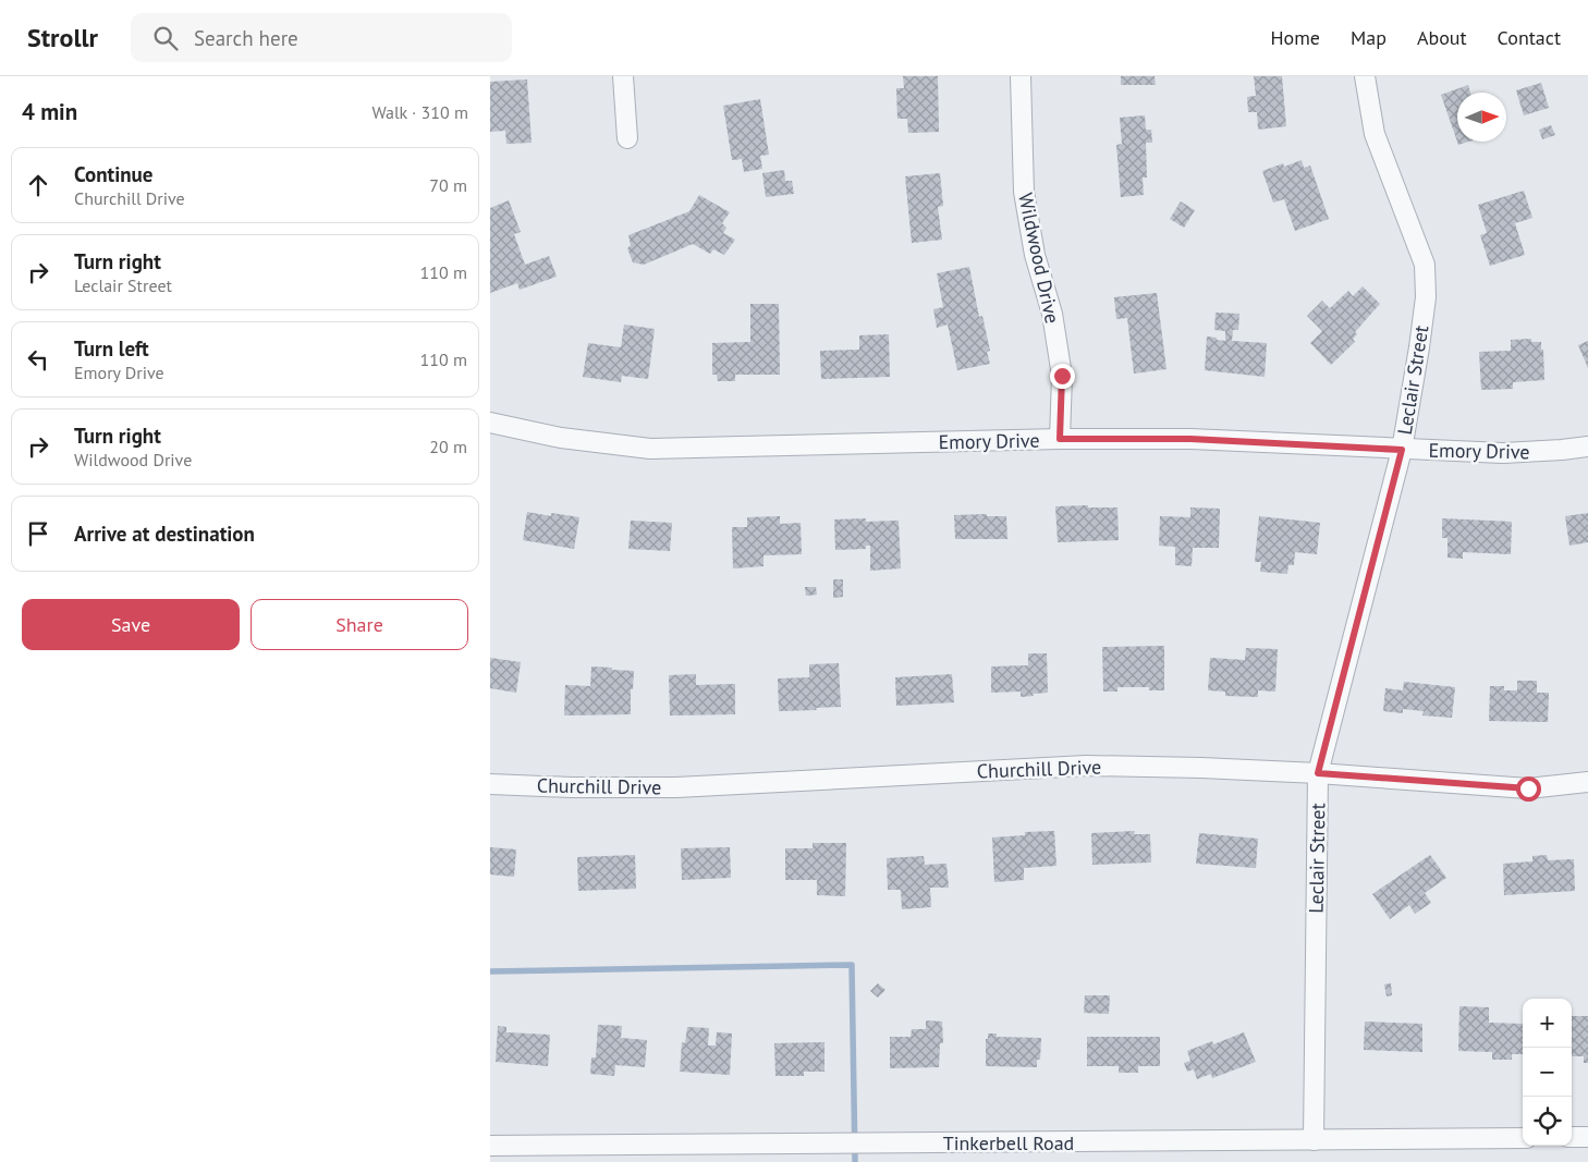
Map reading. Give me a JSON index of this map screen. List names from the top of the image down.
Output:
{
  "streets": {
    "street": [
      "Wildwood Drive",
      "Leclair Street",
      "Emory Drive",
      "Churchill Drive",
      "Tinkerbell Road"
    ]
  },
  "crossings": [
    ["Wildwood Drive", "Emory Drive"],
    ["Leclair Street", "Emory Drive"],
    ["Leclair Street", "Churchill Drive"],
    ["Leclair Street", "Tinkerbell Road"]
  ],
  "north": "right",
  "page": {
    "header": "Strollr",
    "search": "Search here",
    "nav": [
      "Home",
      "Map",
      "About",
      "Contact"
    ],
    "heading": ["4 min", "Walk · 310 m"],
    "list": [
      ["Continue", "Churchill Drive", "70 m"],
      ["Turn right", "Leclair Street", "110 m"],
      ["Turn left", "Emory Drive", "110 m"],
      ["Turn right", "Wildwood Drive", "20 m"],
      "Arrive at destination"
    ],
    "buttons": ["Save", "Share"],
    "map_buttons": ["+", "−"]
  }
}
